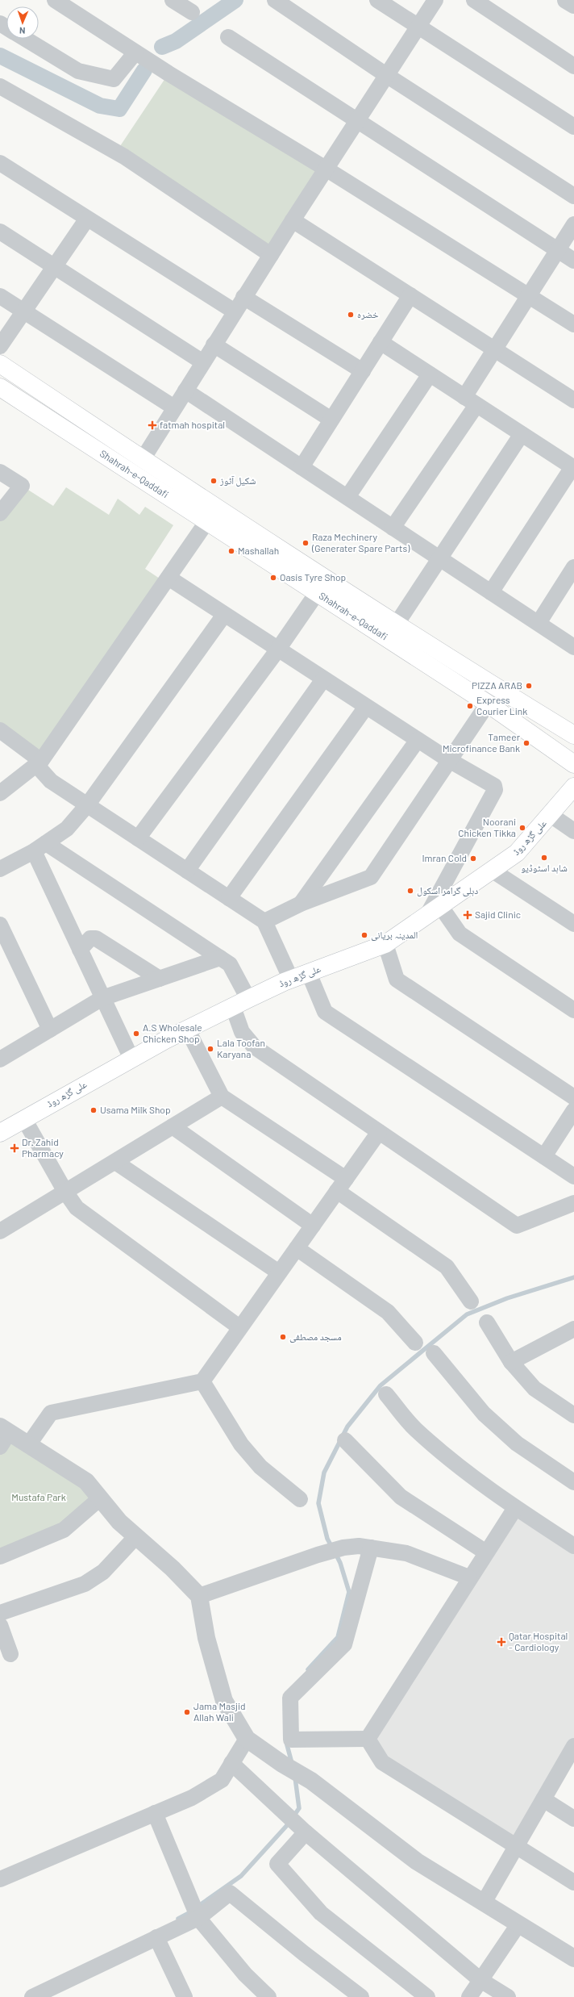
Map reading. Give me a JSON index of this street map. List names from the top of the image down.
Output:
{
  "streets": {
    "main road": ["Shahrah-e-Qaddafi", "علی گڑھ روڈ"]
  },
  "parks": ["Mustafa Park"],
  "places": {
    "other": [
      "خضرہ",
      "شکیل آٹوز",
      "Raza Mechinery (Generater Spare Parts)",
      "Mashallah",
      "Oasis Tyre Shop",
      "PIZZA ARAB",
      "Express Courier Link",
      "Tameer Microfinance Bank",
      "Noorani Chicken Tikka",
      "شاہد اسٹوڈیو",
      "Imran Cold",
      "دہلی گرامر اسکول",
      "المدینہ بریانی",
      "A.S Wholesale Chicken Shop",
      "Lala Toofan Karyana",
      "Usama Milk Shop",
      "مسجد مصطفی",
      "Jama Masjid Allah Wali"
    ],
    "health": [
      "fatmah hospital",
      "Sajid Clinic",
      "Dr. Zahid Pharmacy",
      "Qatar Hospital - Cardiology"
    ]
  },
  "north": "bottom"
}
